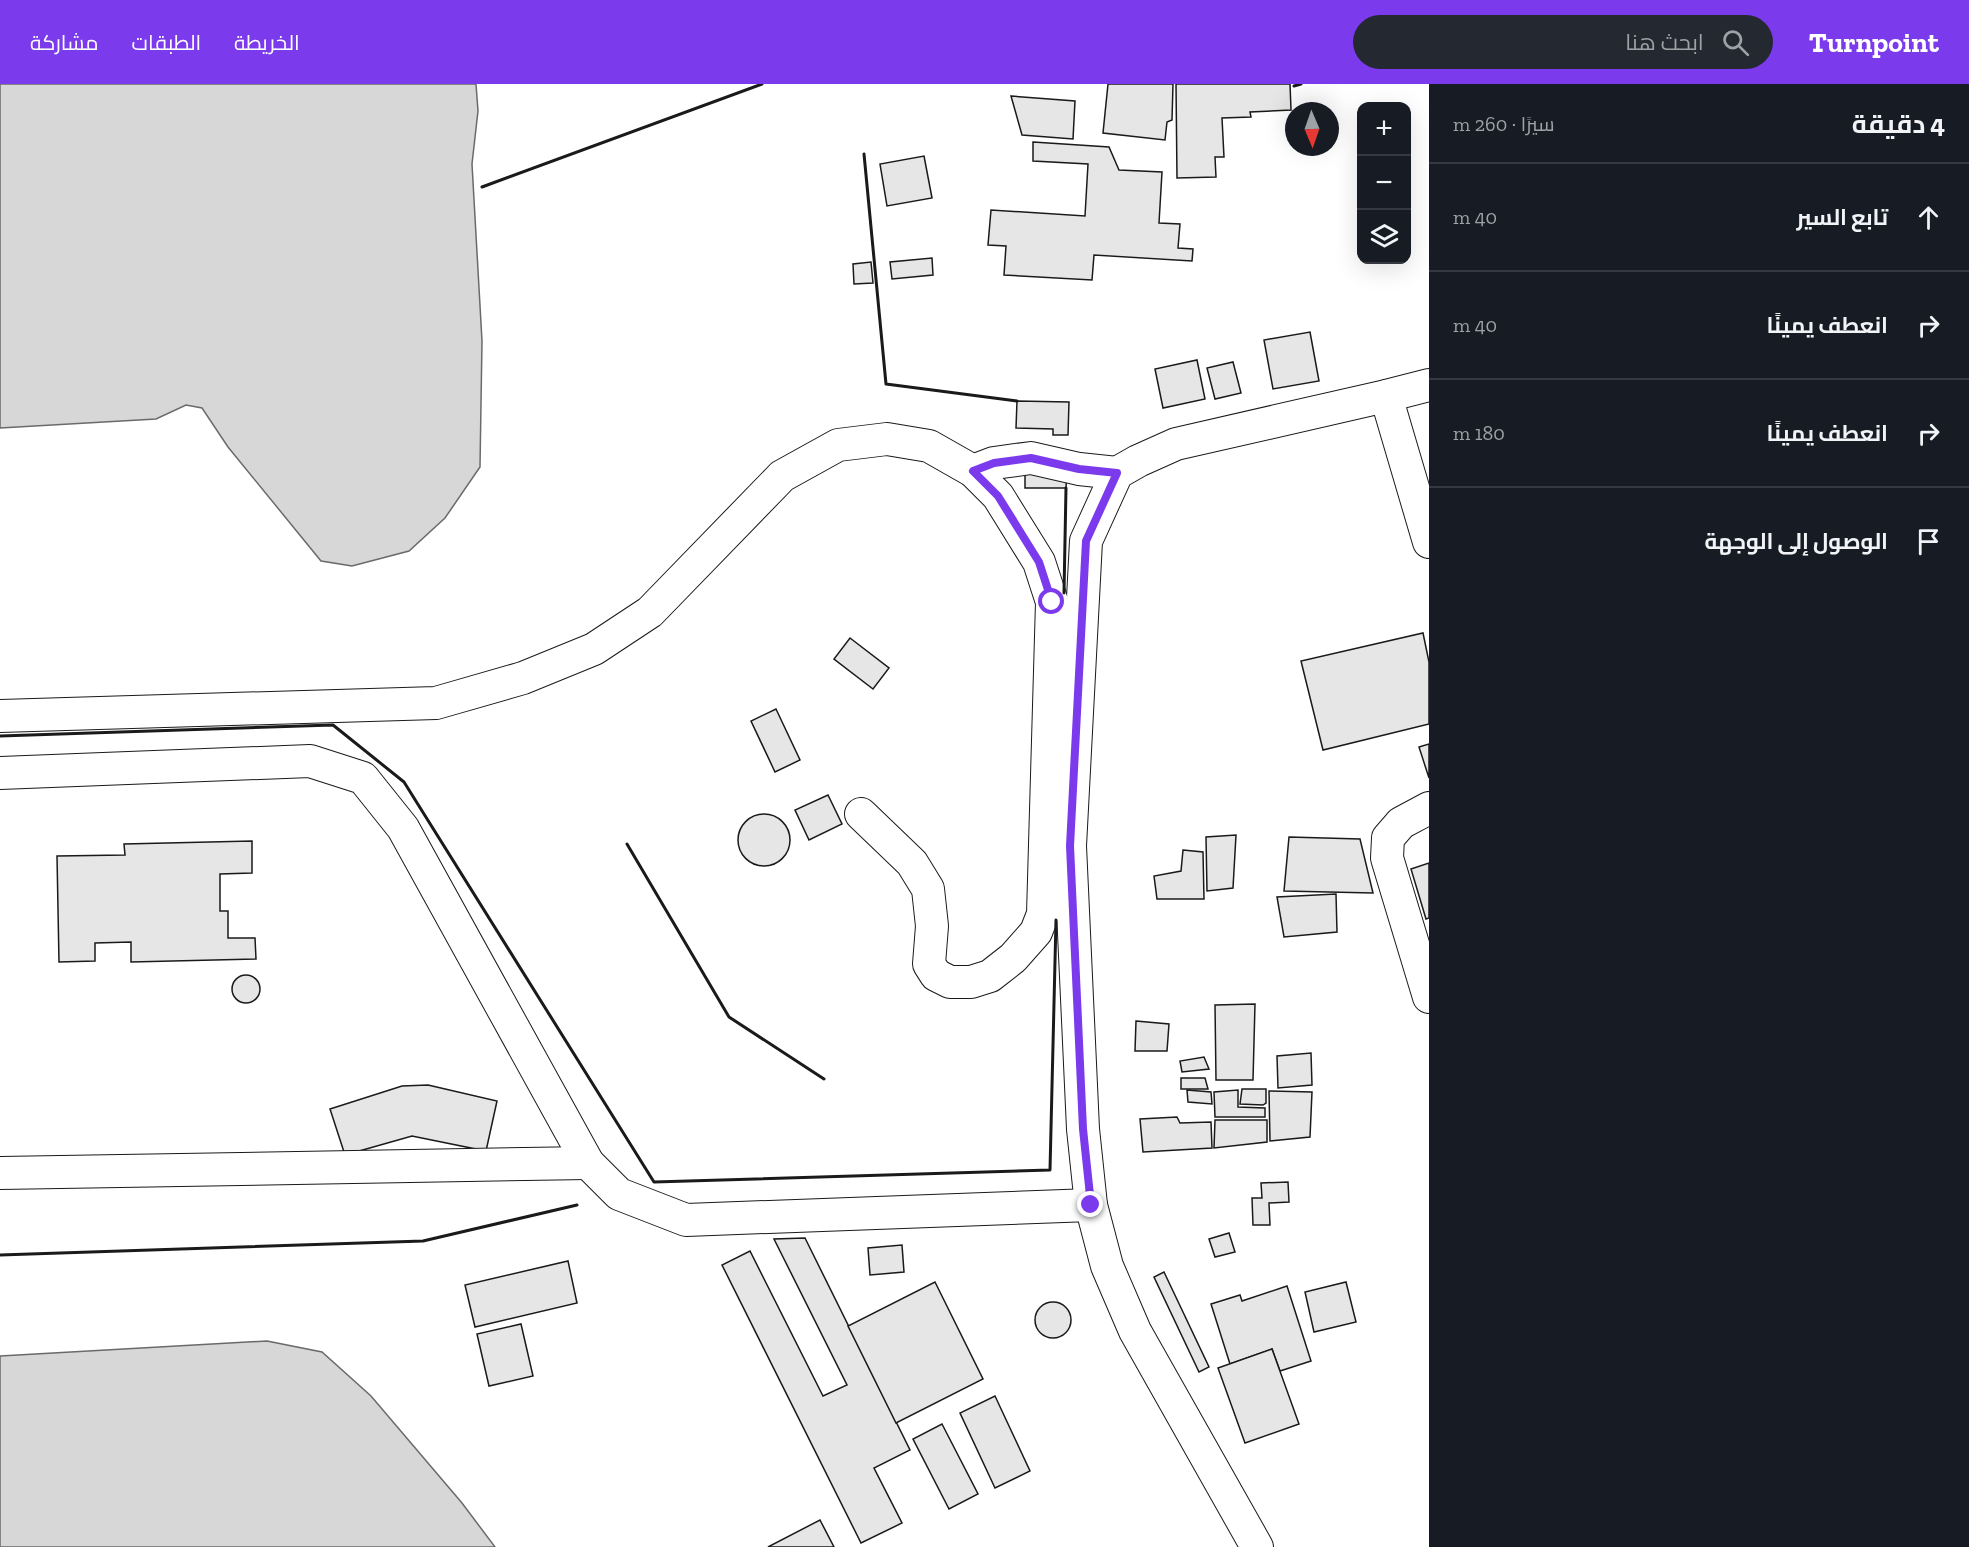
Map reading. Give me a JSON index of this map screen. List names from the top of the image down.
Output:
{
  "north": "bottom",
  "page": {
    "header": "Turnpoint",
    "search": "ابحث هنا",
    "nav": ["الخريطة", "الطبقات", "مشاركة"],
    "heading": ["4 دقيقة", "سيرًا · 260 m"],
    "map_buttons": ["+", "−"],
    "list": [
      ["تابع السير", "40 m"],
      ["انعطف يمينًا", "40 m"],
      ["انعطف يمينًا", "180 m"],
      "الوصول إلى الوجهة"
    ]
  }
}
